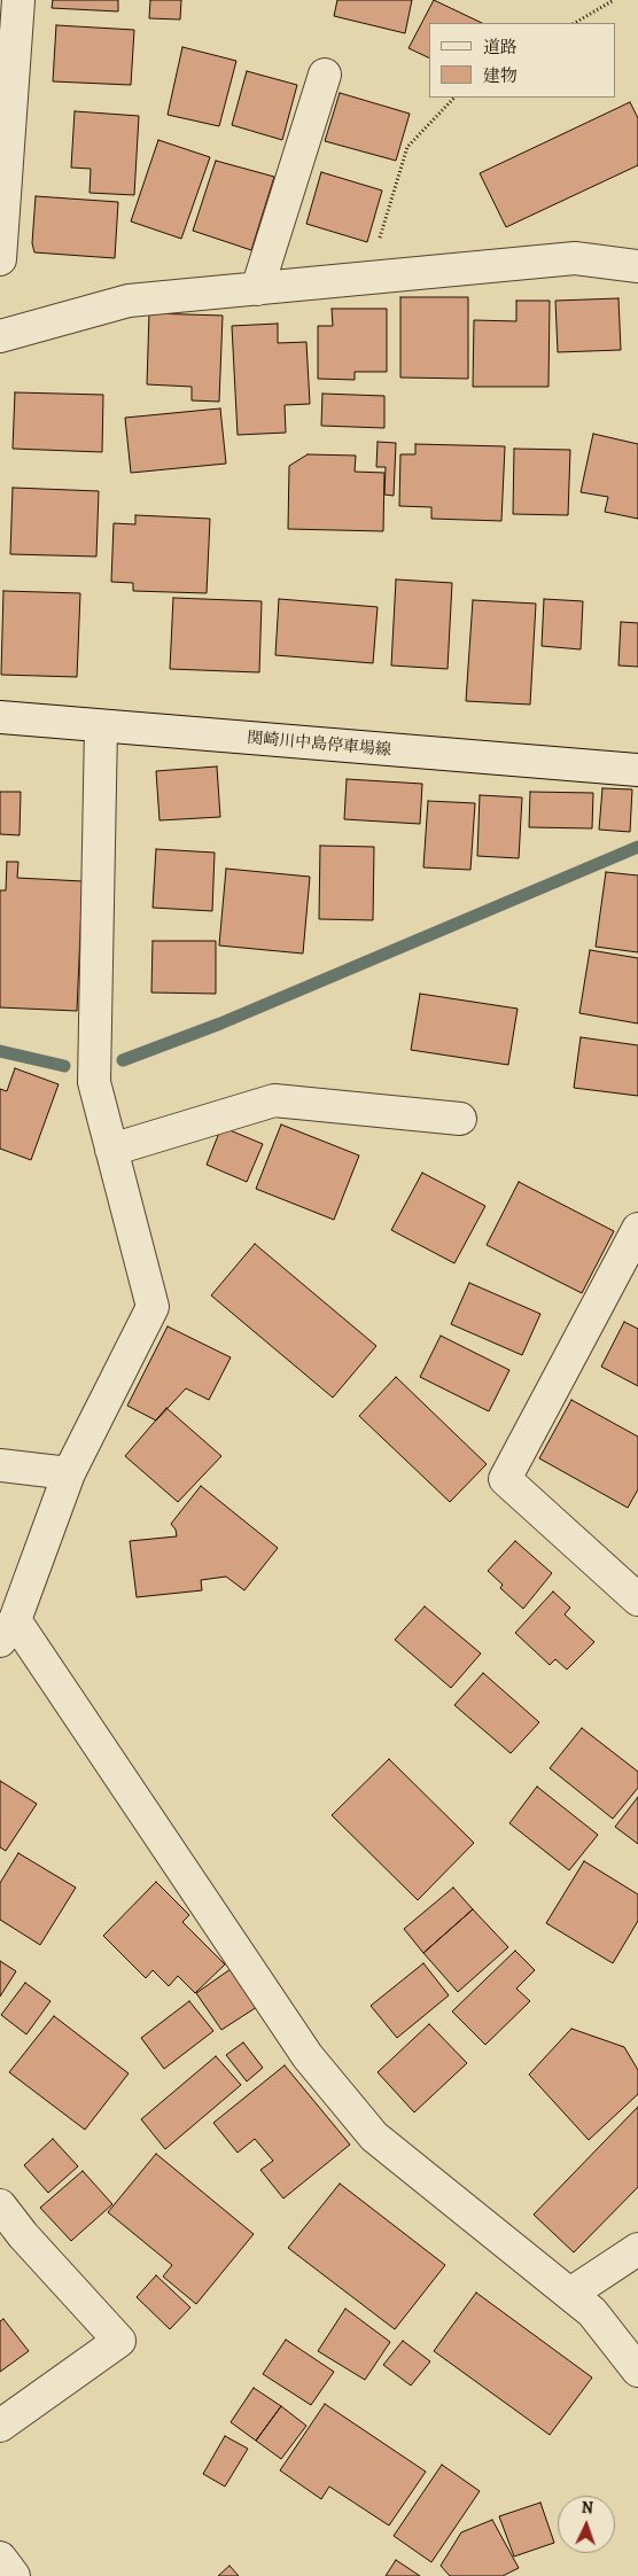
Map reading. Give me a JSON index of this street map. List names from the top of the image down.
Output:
{
  "streets": {
    "street": ["関崎川中島停車場線"]
  },
  "legend": ["道路", "建物"],
  "north": "top"
}
